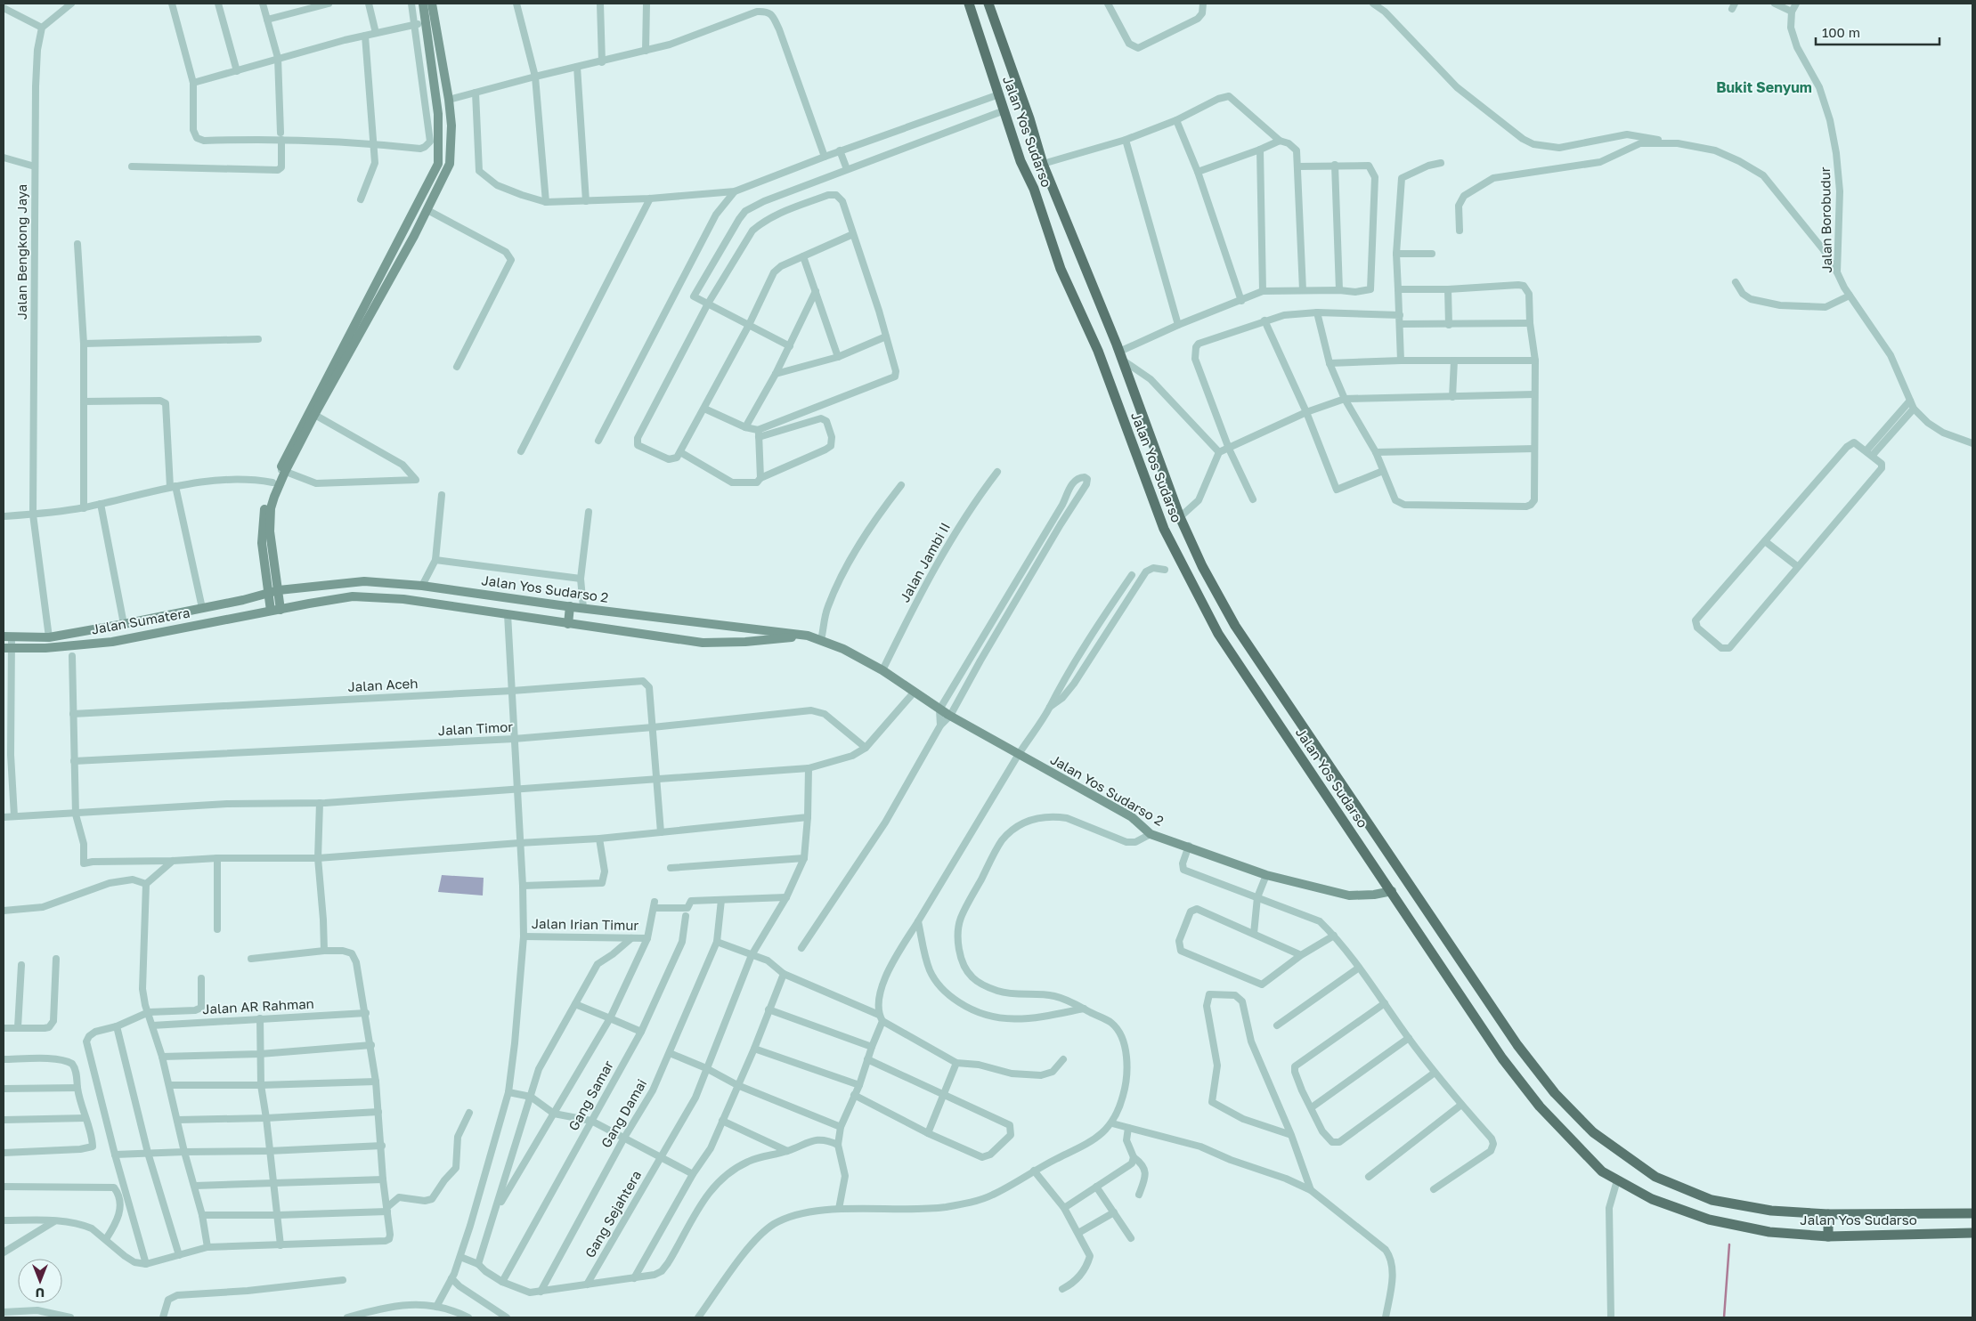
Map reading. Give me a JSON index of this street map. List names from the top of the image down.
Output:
{
  "streets": {
    "main road": ["Jalan Yos Sudarso", "Jalan Yos Sudarso 2", "Jalan Sumatera"],
    "street": [
      "Jalan Borobudur",
      "Jalan Bengkong Jaya",
      "Jalan Jambi II",
      "Jalan Aceh",
      "Jalan Timor",
      "Jalan Irian Timur",
      "Jalan AR Rahman",
      "Gang Samar",
      "Gang Damai",
      "Gang Sejahtera"
    ]
  },
  "crossings": [
    ["Jalan Yos Sudarso", "Jalan Yos Sudarso 2"],
    ["Jalan Bengkong Jaya", "Jalan Sumatera"],
    ["Jalan Jambi II", "Jalan Yos Sudarso 2"],
    ["Jalan Yos Sudarso 2", "Jalan Sumatera"],
    ["Jalan Aceh", "Jalan Timor"]
  ],
  "districts": ["Bukit Senyum"],
  "scale_bar": "100 m",
  "north": "bottom"
}
